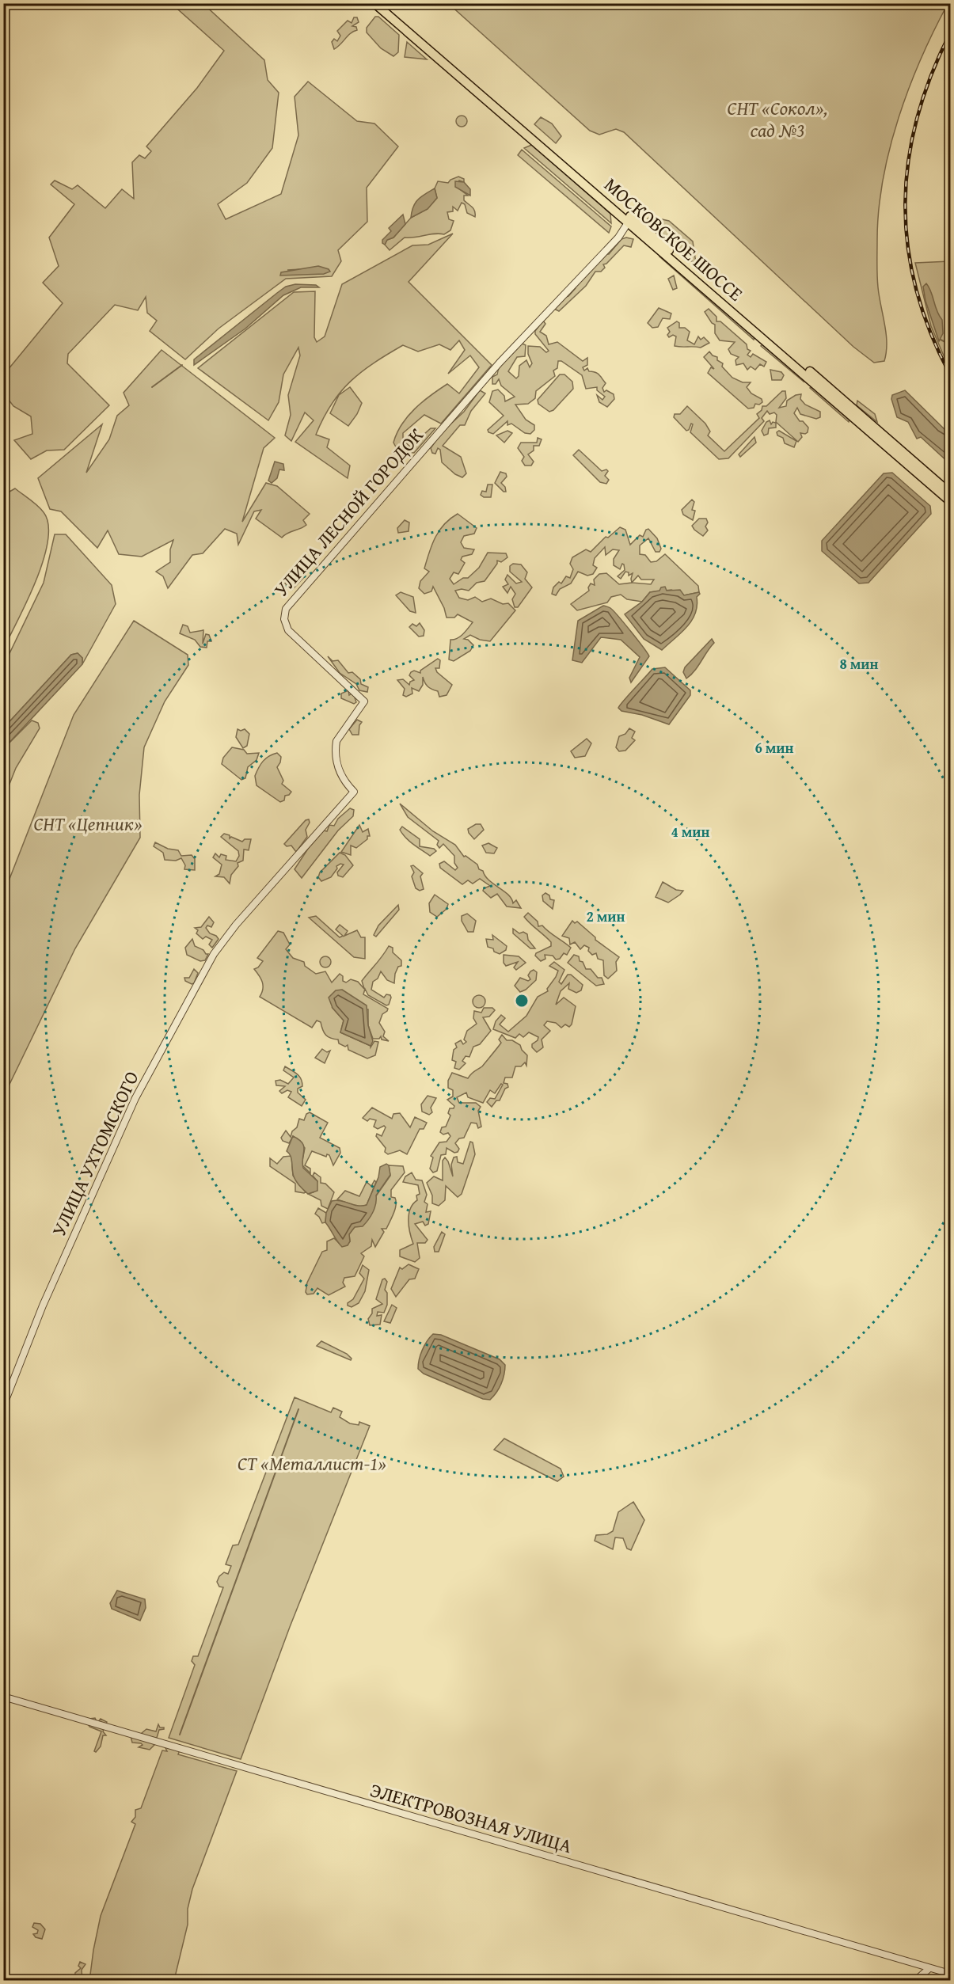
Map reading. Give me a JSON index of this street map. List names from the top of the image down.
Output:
{
  "streets": {
    "main road": ["МОСКОВСКОЕ ШОССЕ"],
    "street": ["УЛИЦА ЛЕСНОЙ ГОРОДОК", "УЛИЦА УХТОМСКОГО", "ЭЛЕКТРОВОЗНАЯ УЛИЦА"]
  },
  "crossings": [
    ["МОСКОВСКОЕ ШОССЕ", "УЛИЦА ЛЕСНОЙ ГОРОДОК"],
    ["УЛИЦА ЛЕСНОЙ ГОРОДОК", "УЛИЦА УХТОМСКОГО"]
  ],
  "parks": ["СНТ «Сокол», сад №3", "СНТ «Цепник»", "СТ «Металлист-1»"],
  "rings": [
    "8 мин",
    "6 мин",
    "4 мин",
    "2 мин"
  ]
}
